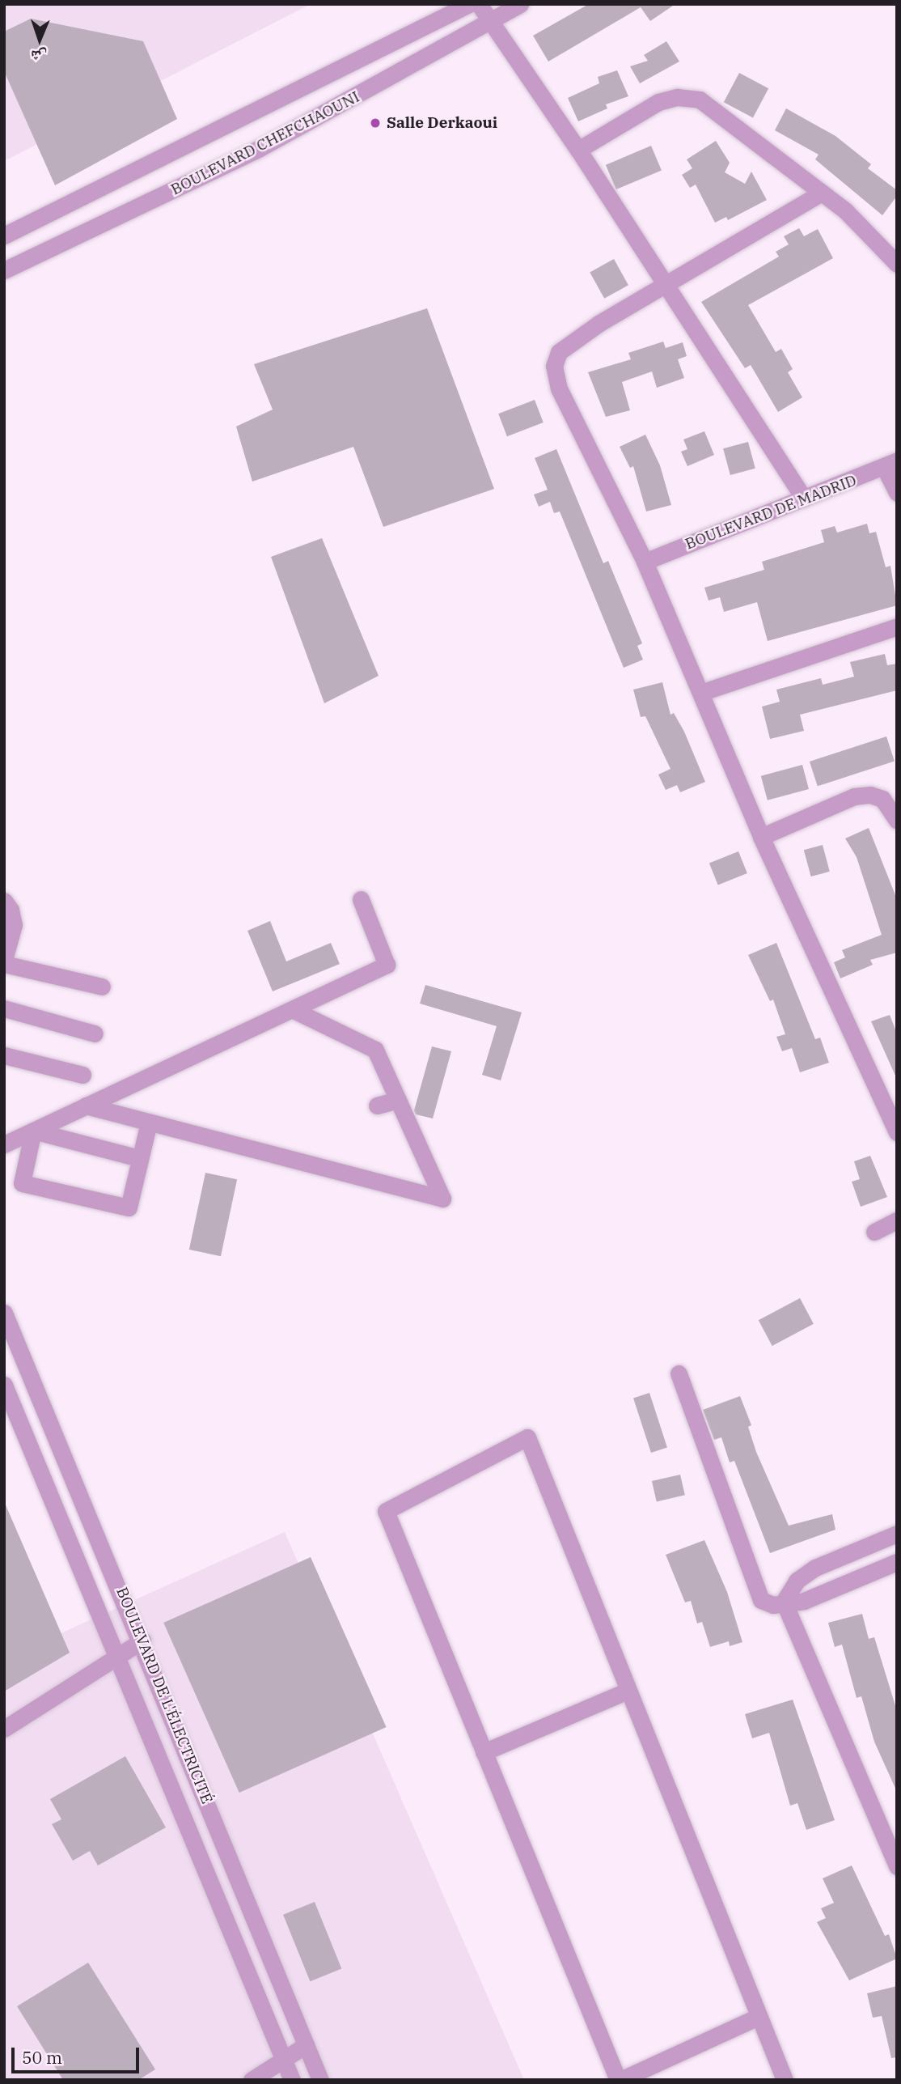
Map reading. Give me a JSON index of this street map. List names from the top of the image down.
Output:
{
  "streets": {
    "street": ["BOULEVARD CHEFCHAOUNI", "BOULEVARD DE MADRID", "BOULEVARD DE L'ÉLECTRICITÉ"]
  },
  "places": ["Salle Derkaoui"],
  "scale_bar": "50 m",
  "north": "bottom"
}
